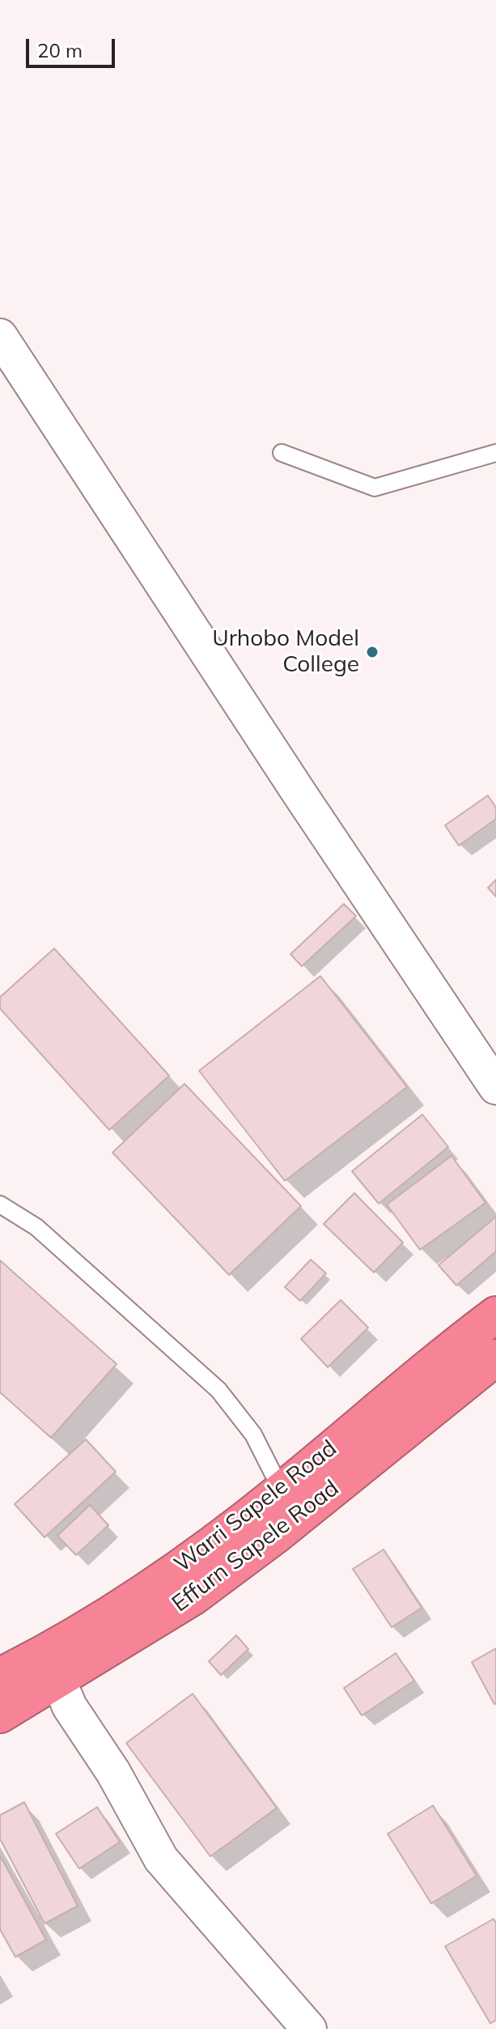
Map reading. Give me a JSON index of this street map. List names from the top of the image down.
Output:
{
  "streets": {
    "highway": ["Warri Sapele Road", "Effurn Sapele Road"]
  },
  "crossings": [
    ["Warri Sapele Road", "Effurn Sapele Road"]
  ],
  "places": ["Urhobo Model College"],
  "scale_bar": "20 m"
}
